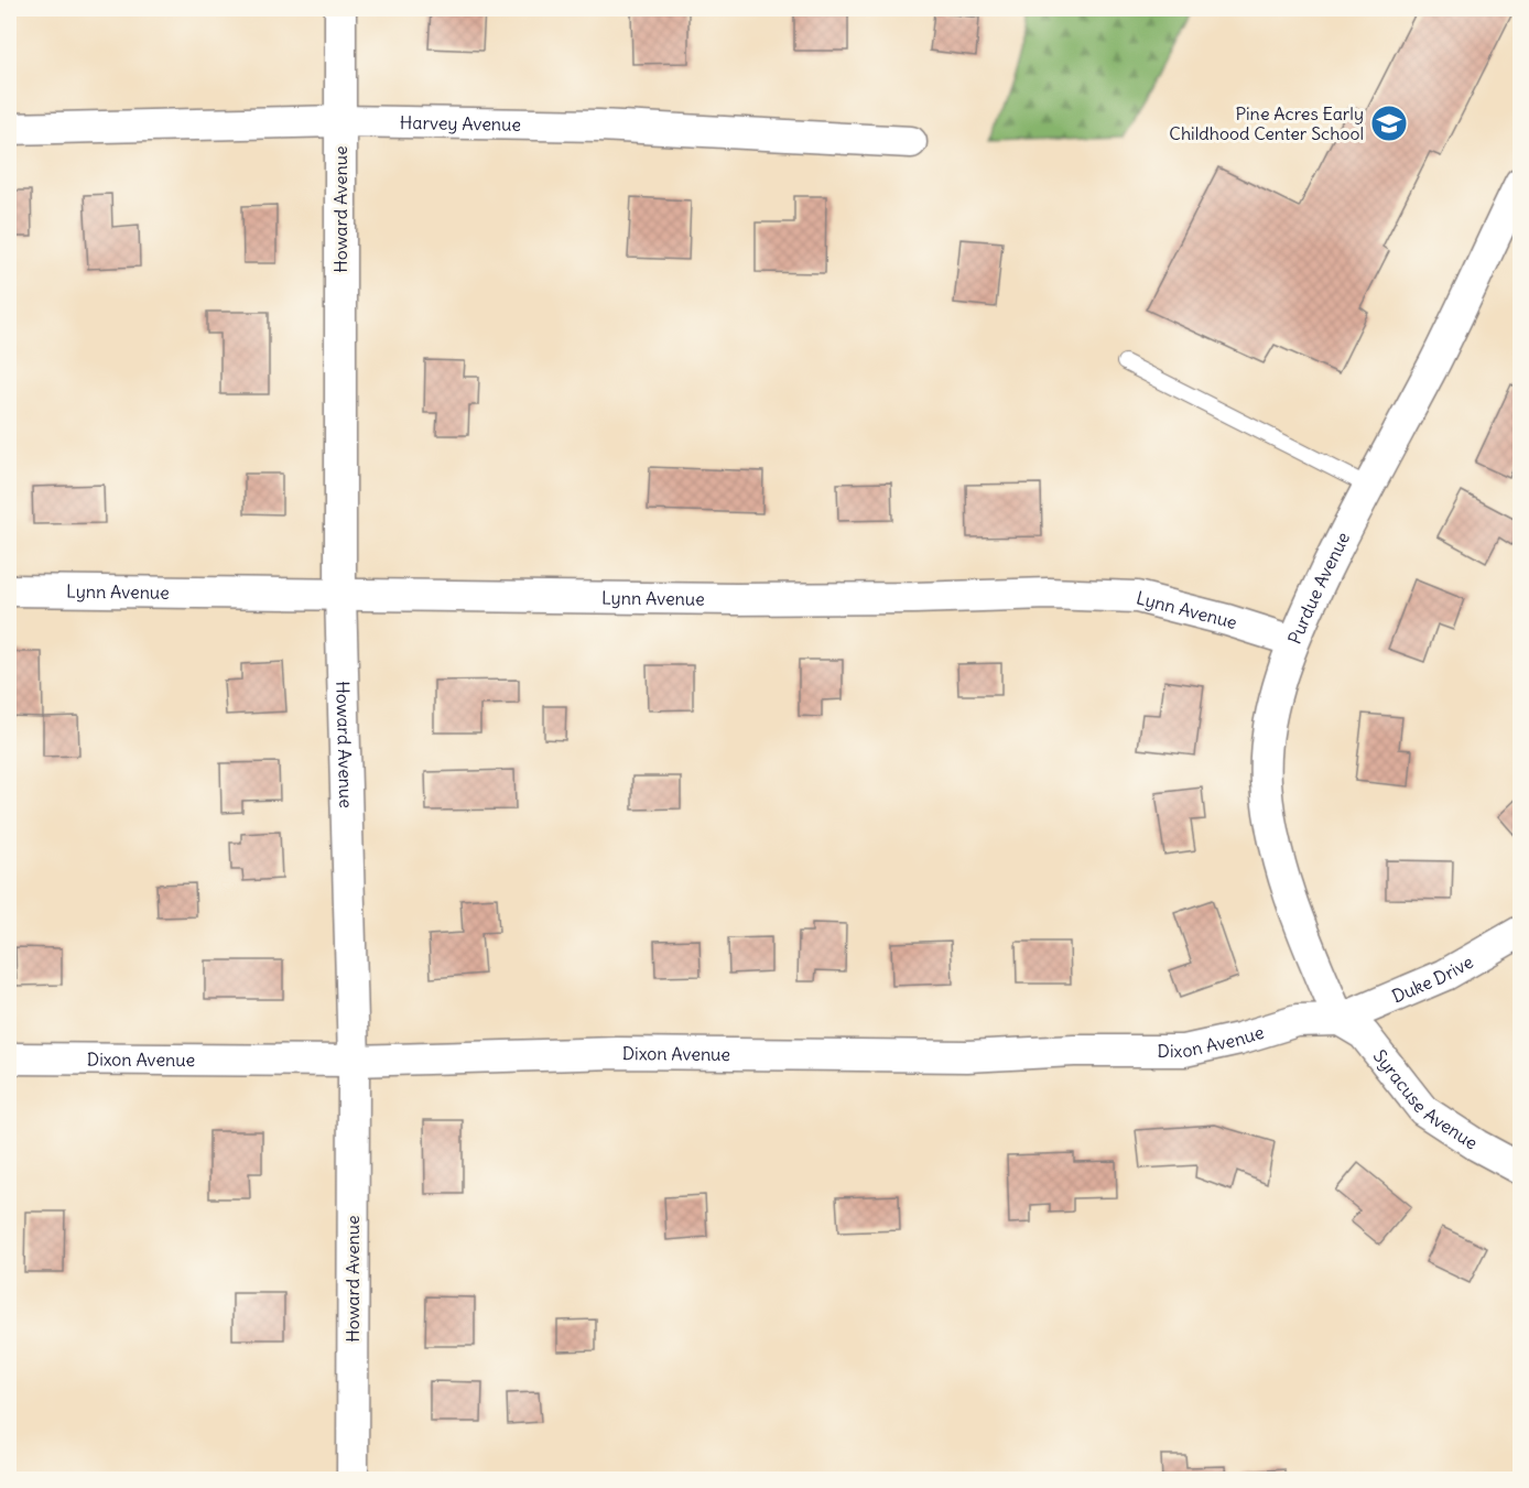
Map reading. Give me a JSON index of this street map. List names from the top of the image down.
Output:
{
  "streets": {
    "street": [
      "Harvey Avenue",
      "Howard Avenue",
      "Purdue Avenue",
      "Lynn Avenue",
      "Duke Drive",
      "Dixon Avenue",
      "Syracuse Avenue"
    ]
  },
  "crossings": [
    ["Harvey Avenue", "Howard Avenue"],
    ["Howard Avenue", "Lynn Avenue"],
    ["Howard Avenue", "Dixon Avenue"],
    ["Purdue Avenue", "Lynn Avenue"],
    ["Purdue Avenue", "Duke Drive"],
    ["Purdue Avenue", "Dixon Avenue"],
    ["Purdue Avenue", "Syracuse Avenue"],
    ["Duke Drive", "Dixon Avenue"],
    ["Duke Drive", "Syracuse Avenue"],
    ["Dixon Avenue", "Syracuse Avenue"]
  ],
  "places": {
    "school or university": ["Pine Acres Early Childhood Center School"]
  }
}
